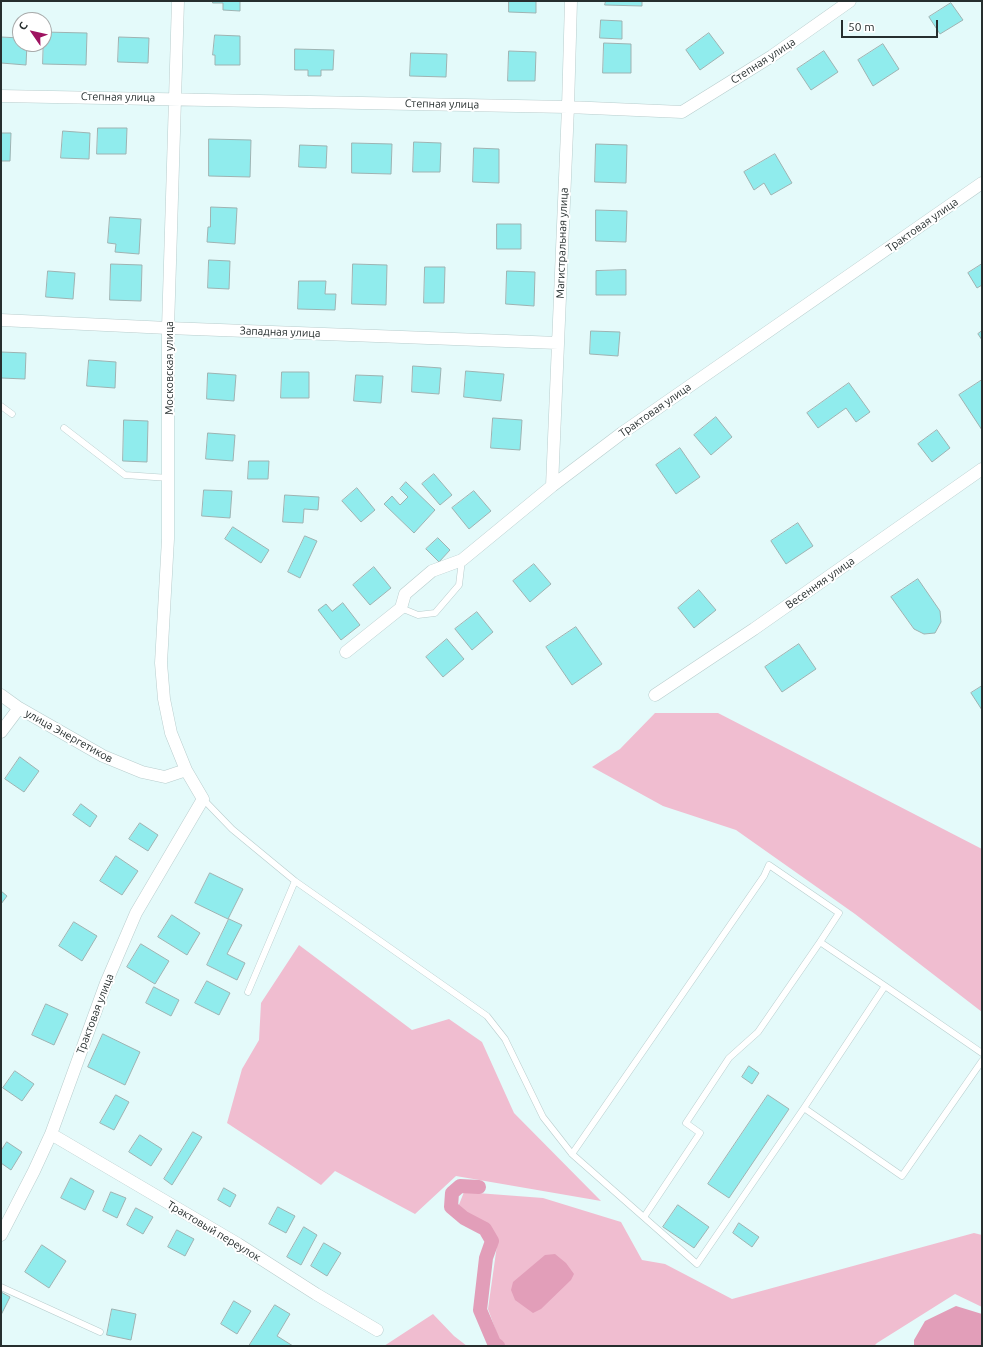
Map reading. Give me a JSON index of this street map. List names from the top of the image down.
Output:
{
  "streets": {
    "street": [
      "Степная улица",
      "Трактовая улица",
      "Магистральная улица",
      "Западная улица",
      "Московская улица",
      "Весенняя улица",
      "улица Энергетиков",
      "Трактовый переулок"
    ]
  },
  "crossings": [
    ["Степная улица", "Магистральная улица"],
    ["Степная улица", "Московская улица"],
    ["Трактовая улица", "Магистральная улица"],
    ["Трактовая улица", "Московская улица"],
    ["Трактовая улица", "Трактовый переулок"],
    ["Магистральная улица", "Западная улица"],
    ["Западная улица", "Московская улица"],
    ["Московская улица", "улица Энергетиков"]
  ],
  "scale_bar": "50 m",
  "north": "top left"
}
